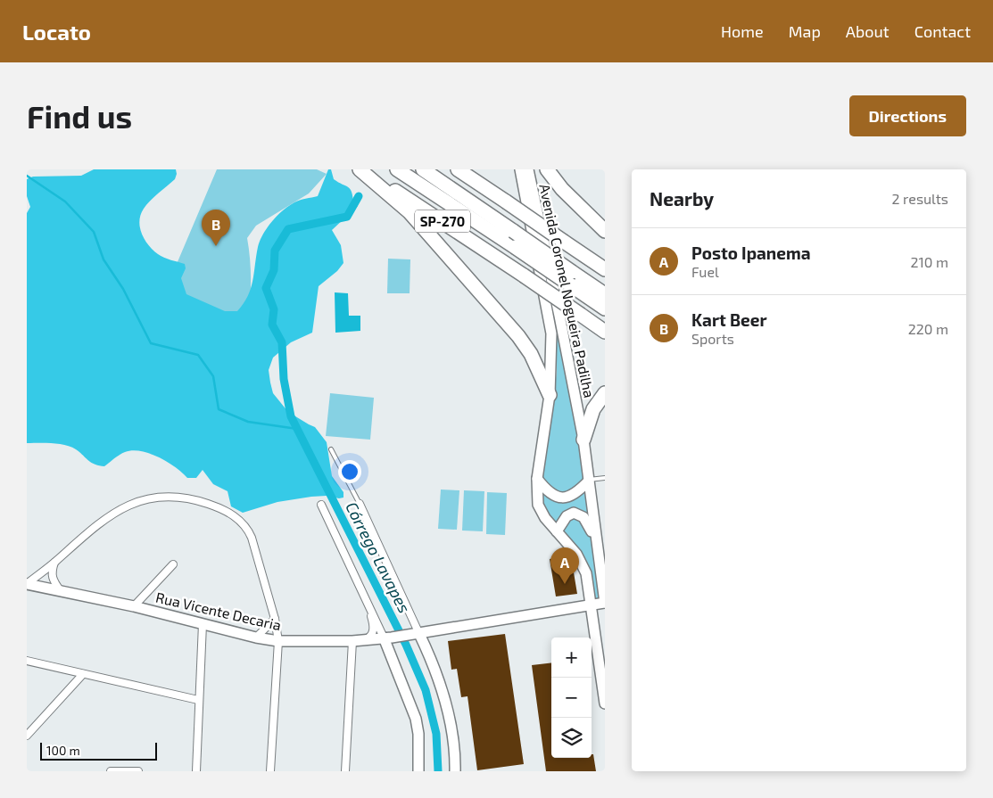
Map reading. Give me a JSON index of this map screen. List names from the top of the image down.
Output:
{
  "streets": {
    "highway": ["SP-270"],
    "main road": ["Avenida Coronel Nogueira Padilha", "Rua Vicente Decaria"]
  },
  "crossings": [
    ["Avenida Coronel Nogueira Padilha", "Rua Vicente Decaria"]
  ],
  "water": ["Córrego Lavapes"],
  "scale_bar": "100 m",
  "page": {
    "header": "Locato",
    "nav": [
      "Home",
      "Map",
      "About",
      "Contact"
    ],
    "buttons": "Directions",
    "title": "Find us",
    "heading": ["Nearby", "2 results"],
    "pins": ["B", "A"],
    "list": [
      {
        "mark": "A",
        "name": "Posto Ipanema",
        "note": "Fuel",
        "value": "210 m"
      },
      {
        "mark": "B",
        "name": "Kart Beer",
        "note": "Sports",
        "value": "220 m"
      }
    ],
    "map_buttons": ["+", "−"],
    "scale": "100 m"
  }
}
